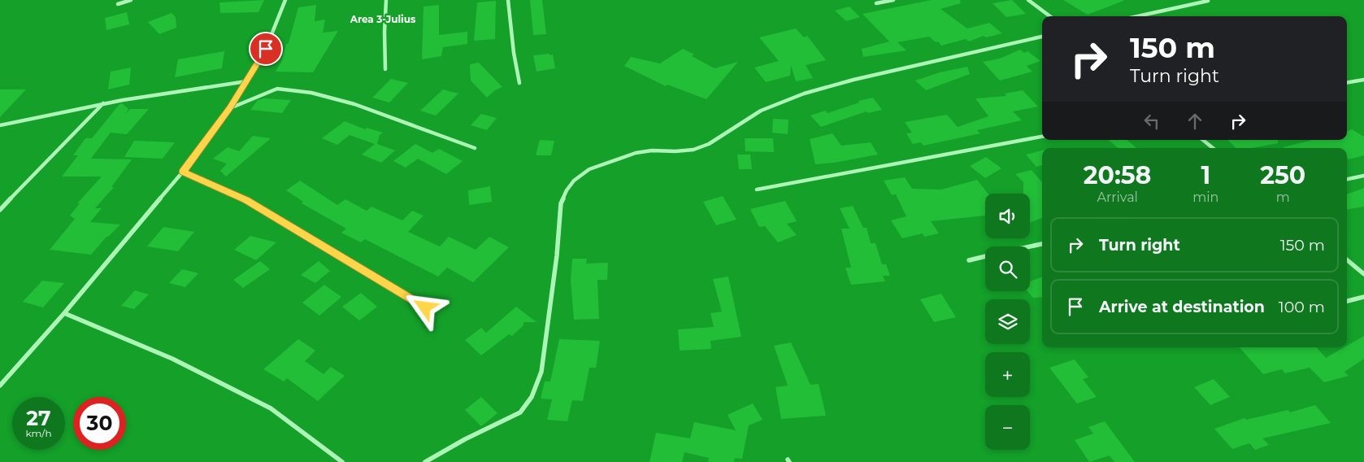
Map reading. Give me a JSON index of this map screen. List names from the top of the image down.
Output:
{
  "districts": ["Area 3-Julius"],
  "page": {
    "turn": ["150 m", "Turn right"],
    "eta": [
      "20:58",
      "Arrival",
      "1",
      "min",
      "250",
      "m"
    ],
    "map_buttons": ["+", "−"],
    "list": [
      {
        "name": "Turn right",
        "value": "150 m"
      },
      {
        "name": "Arrive at destination",
        "value": "100 m"
      }
    ],
    "speed": "27 km/h",
    "limit": "30"
  }
}
